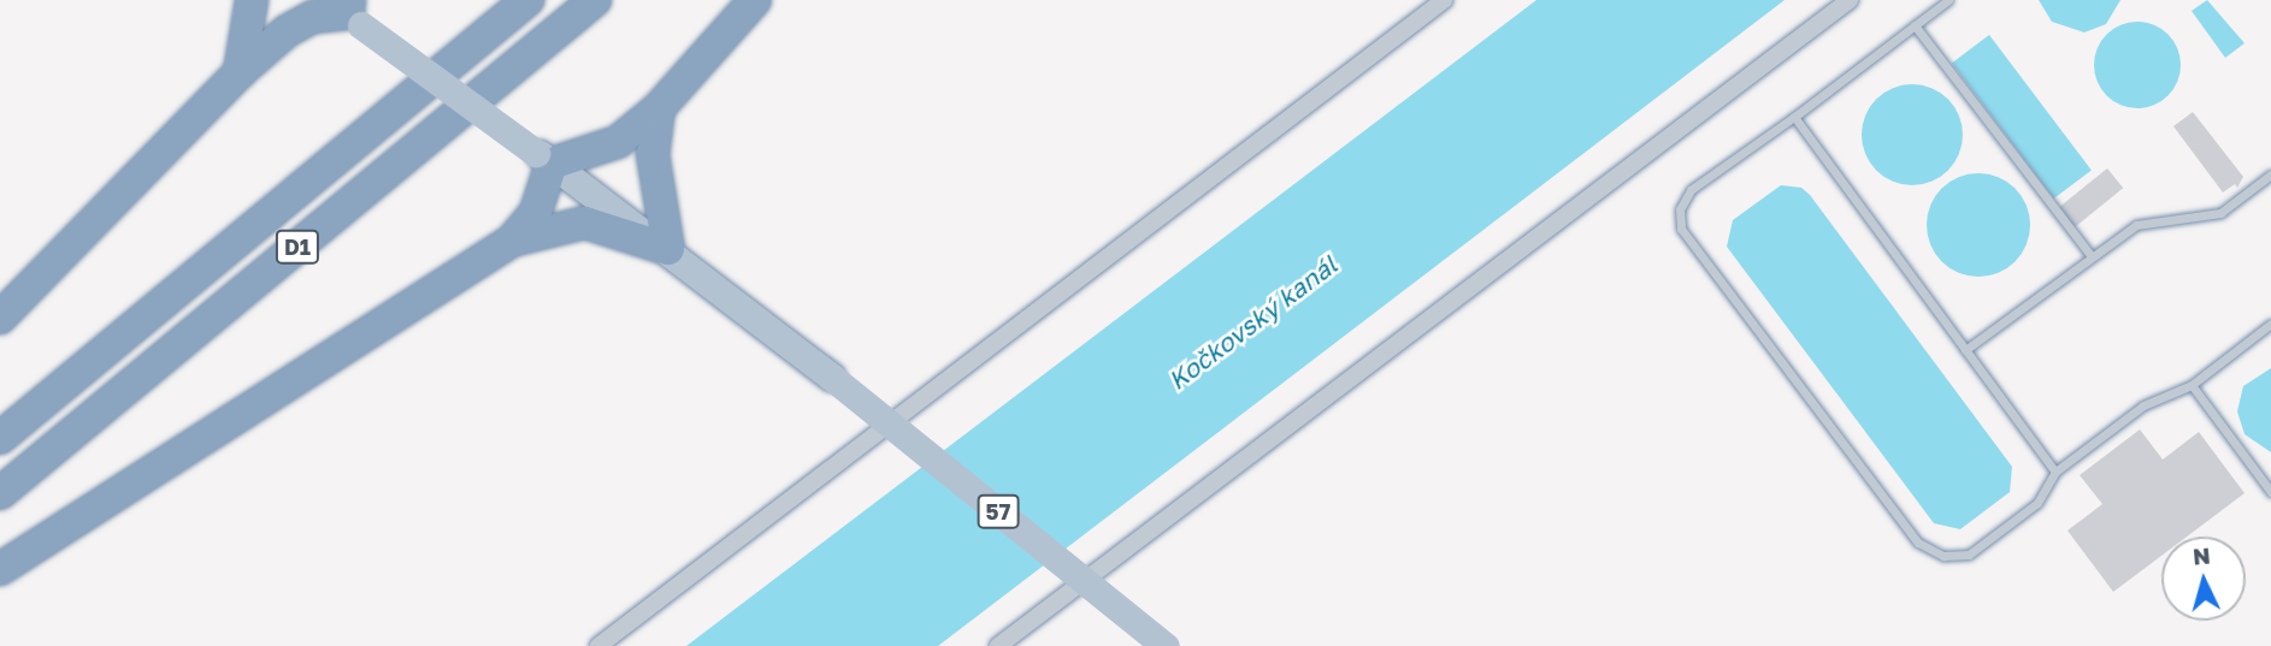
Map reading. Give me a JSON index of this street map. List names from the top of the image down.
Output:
{
  "streets": {
    "highway": ["D1"],
    "main road": ["57"]
  },
  "water": ["Kočkovský kanál"],
  "north": "top"
}
